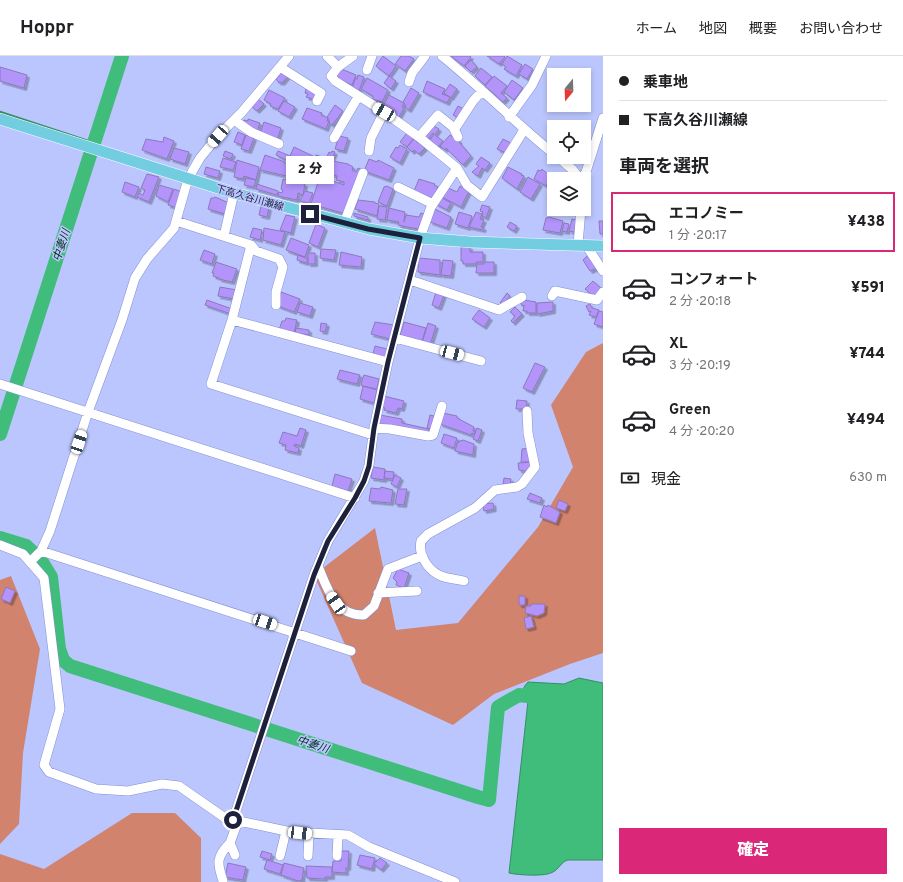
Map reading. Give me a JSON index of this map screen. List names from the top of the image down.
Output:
{
  "streets": {
    "main road": ["下高久谷川瀬線"]
  },
  "water": ["中妻川"],
  "north": "bottom",
  "page": {
    "header": "Hoppr",
    "nav": [
      "ホーム",
      "地図",
      "概要",
      "お問い合わせ"
    ],
    "banner": ["乗車地", "下高久谷川瀬線"],
    "heading": "車両を選択",
    "bubble": "2 分",
    "list": [
      {
        "name": "エコノミー",
        "note": "1 分 · 20:17",
        "value": "¥438"
      },
      {
        "name": "コンフォート",
        "note": "2 分 · 20:18",
        "value": "¥591"
      },
      {
        "name": "XL",
        "note": "3 分 · 20:19",
        "value": "¥744"
      },
      {
        "name": "Green",
        "note": "4 分 · 20:20",
        "value": "¥494"
      }
    ],
    "pay": ["現金", "630 m"],
    "buttons": "確定"
  }
}
